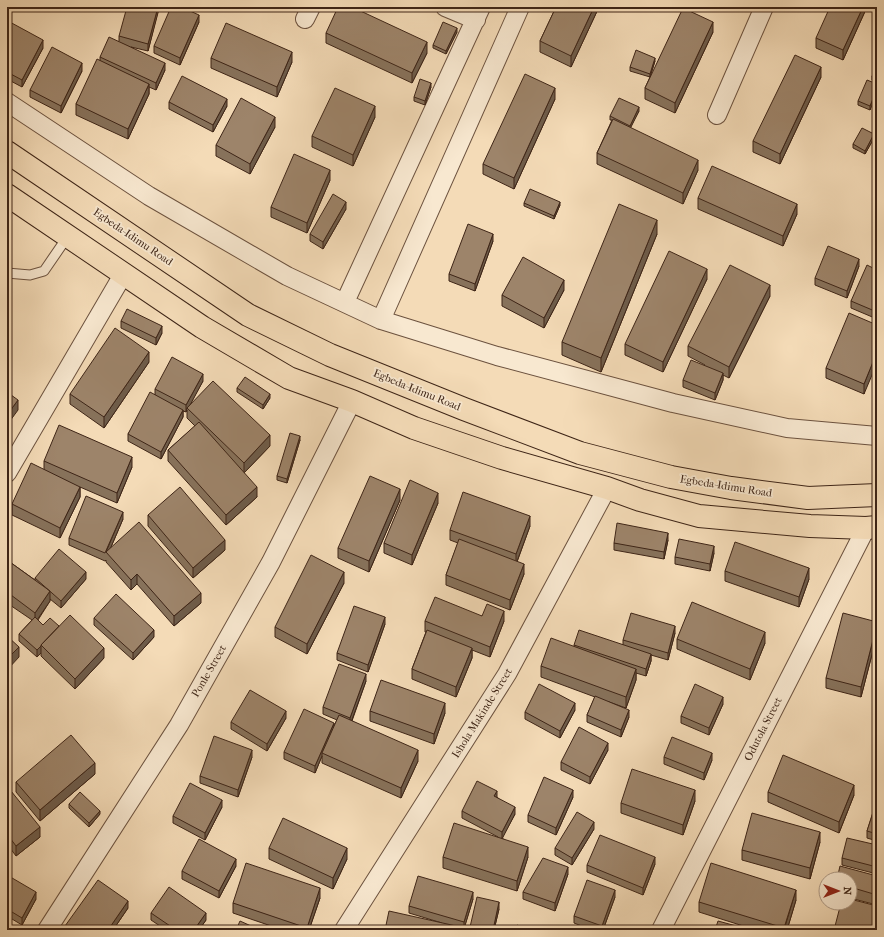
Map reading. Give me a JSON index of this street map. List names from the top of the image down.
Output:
{
  "streets": {
    "main road": ["Egbeda-Idimu Road"],
    "street": ["Ponle Street", "Ishola Makinde Street", "Odutola Street"]
  },
  "north": "right"
}
